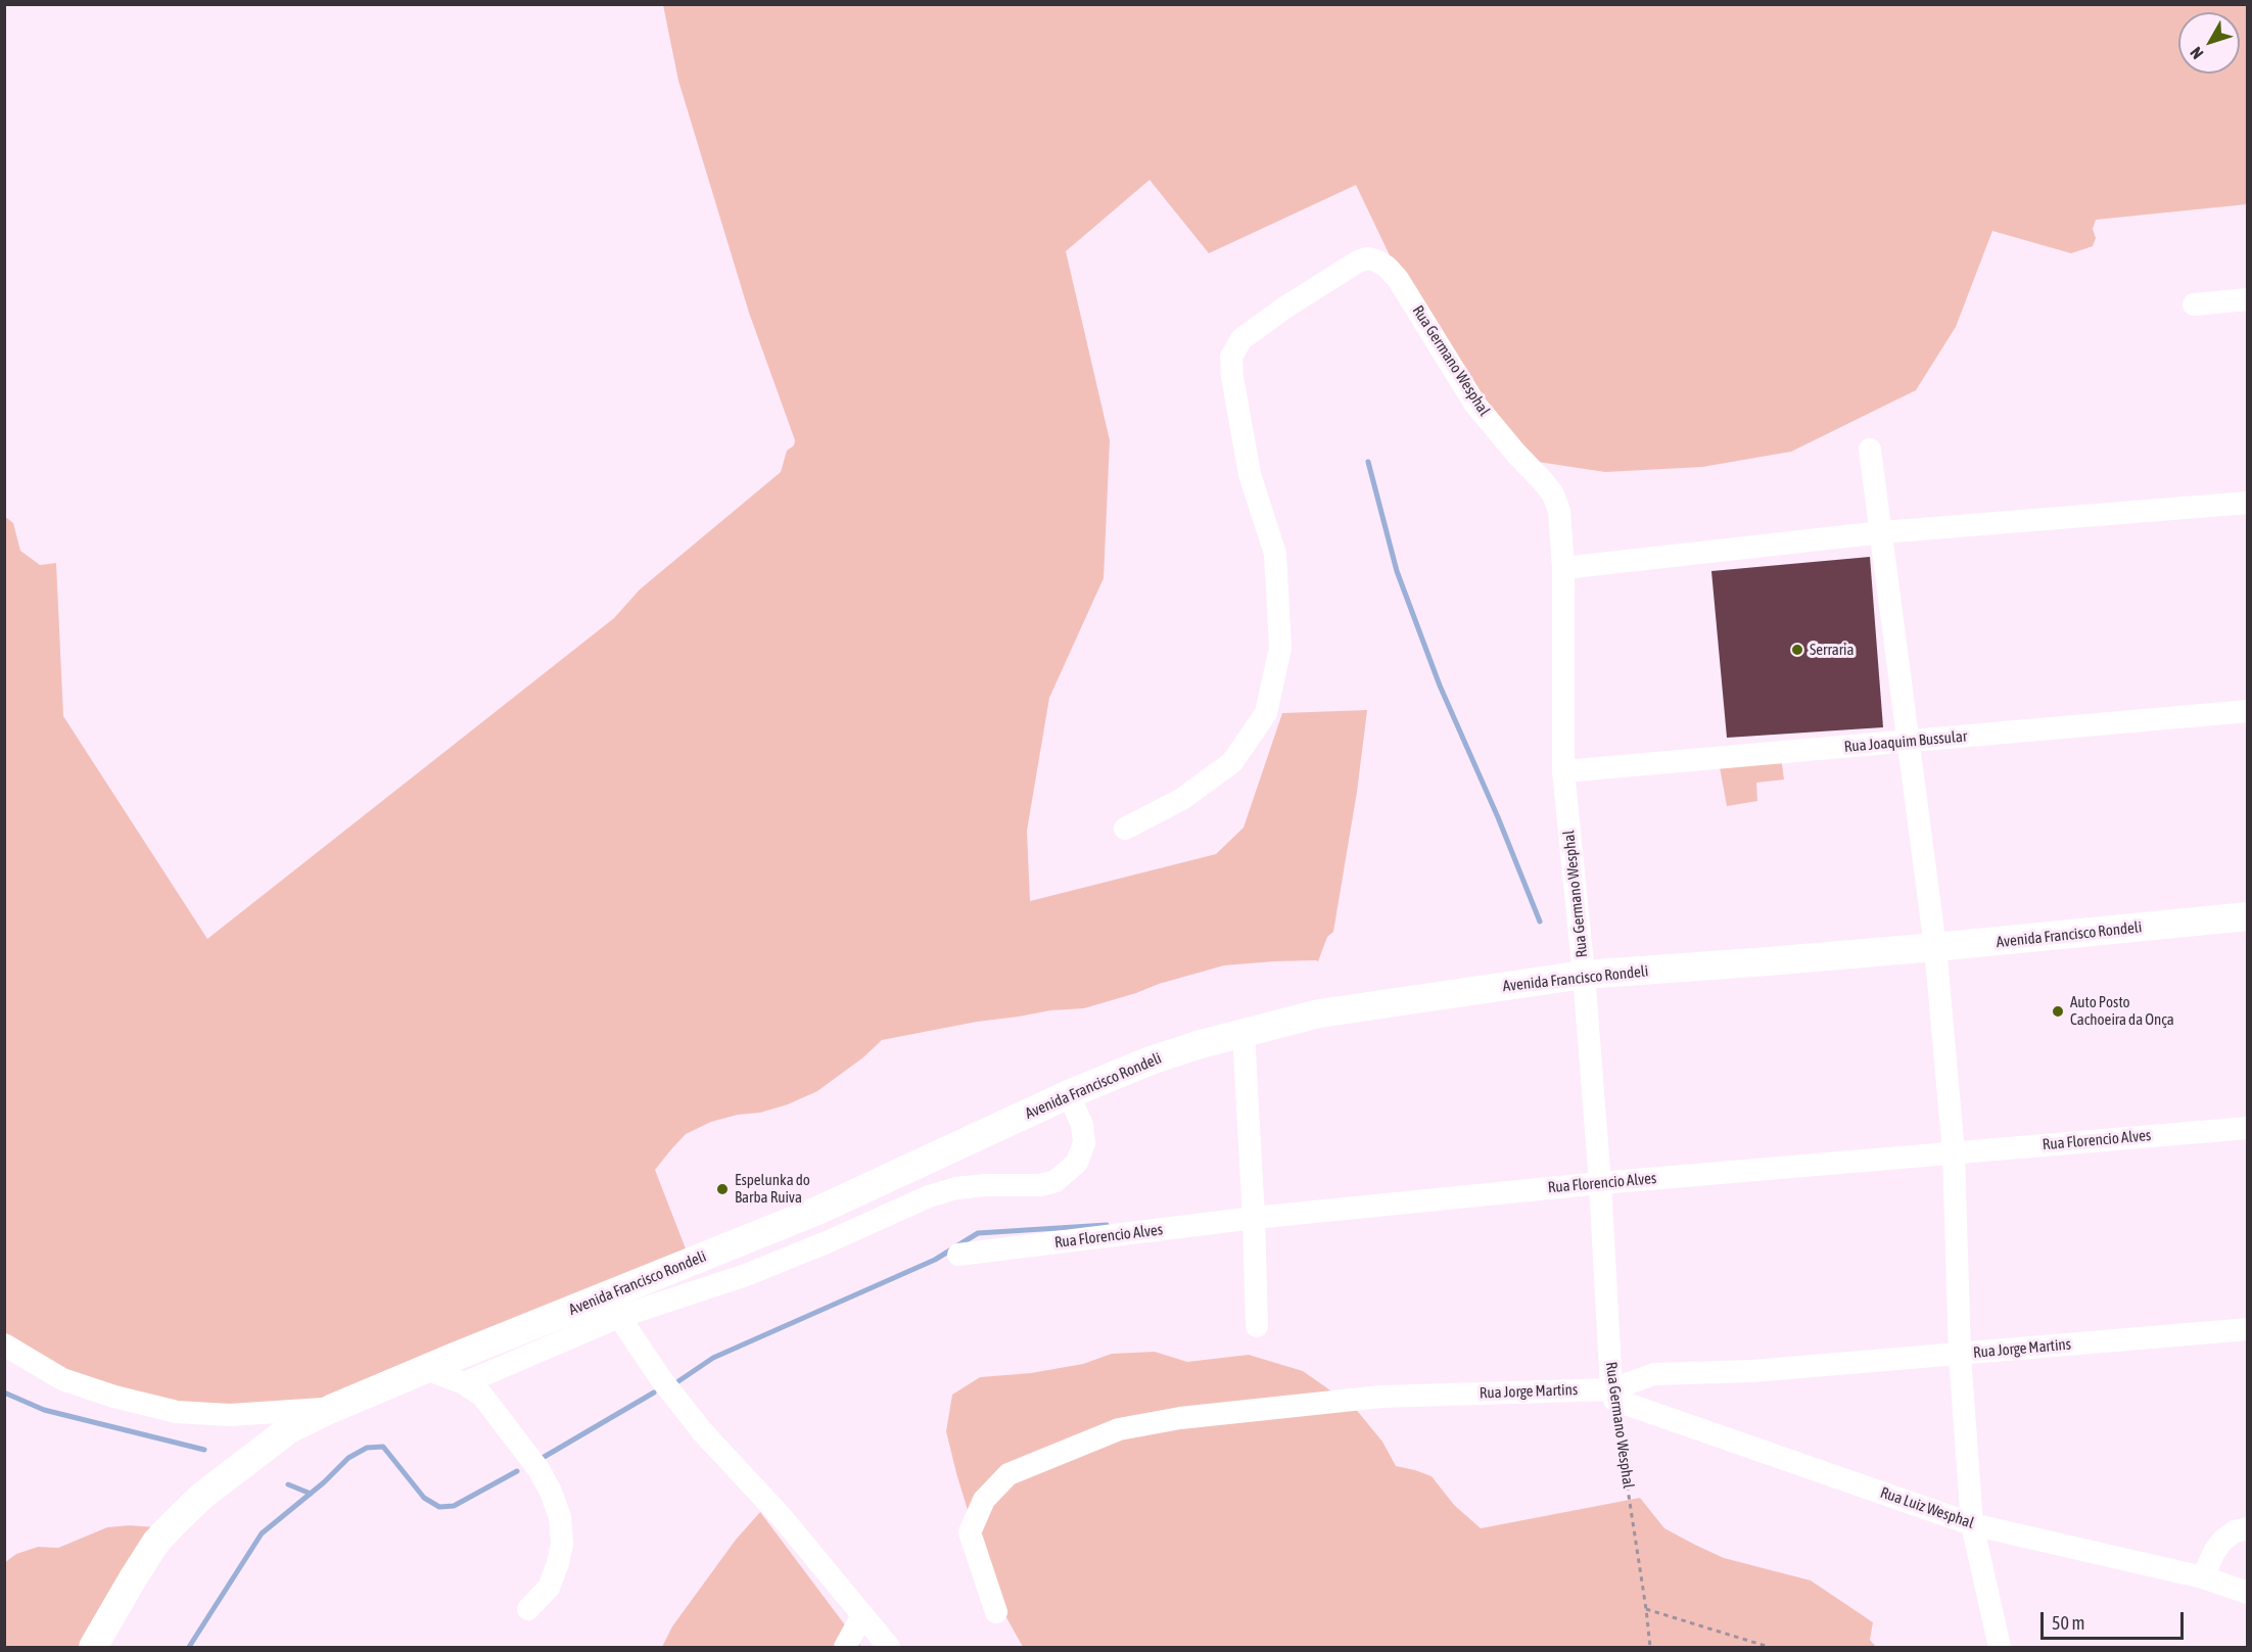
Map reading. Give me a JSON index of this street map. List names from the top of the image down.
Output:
{
  "streets": {
    "main road": ["Avenida Francisco Rondeli"],
    "street": [
      "Rua Germano Wesphal",
      "Rua Joaquim Bussular",
      "Rua Florencio Alves",
      "Rua Jorge Martins",
      "Rua Luiz Wesphal"
    ]
  },
  "crossings": [
    ["Rua Germano Wesphal", "Rua Joaquim Bussular"],
    ["Rua Germano Wesphal", "Avenida Francisco Rondeli"],
    ["Rua Germano Wesphal", "Rua Florencio Alves"],
    ["Rua Germano Wesphal", "Rua Jorge Martins"],
    ["Rua Germano Wesphal", "Rua Luiz Wesphal"],
    ["Rua Jorge Martins", "Rua Luiz Wesphal"]
  ],
  "places": ["Serraria", "Auto Posto Cachoeira da Onça", "Espelunka do Barba Ruiva"],
  "scale_bar": "50 m",
  "north": "bottom left"
}
